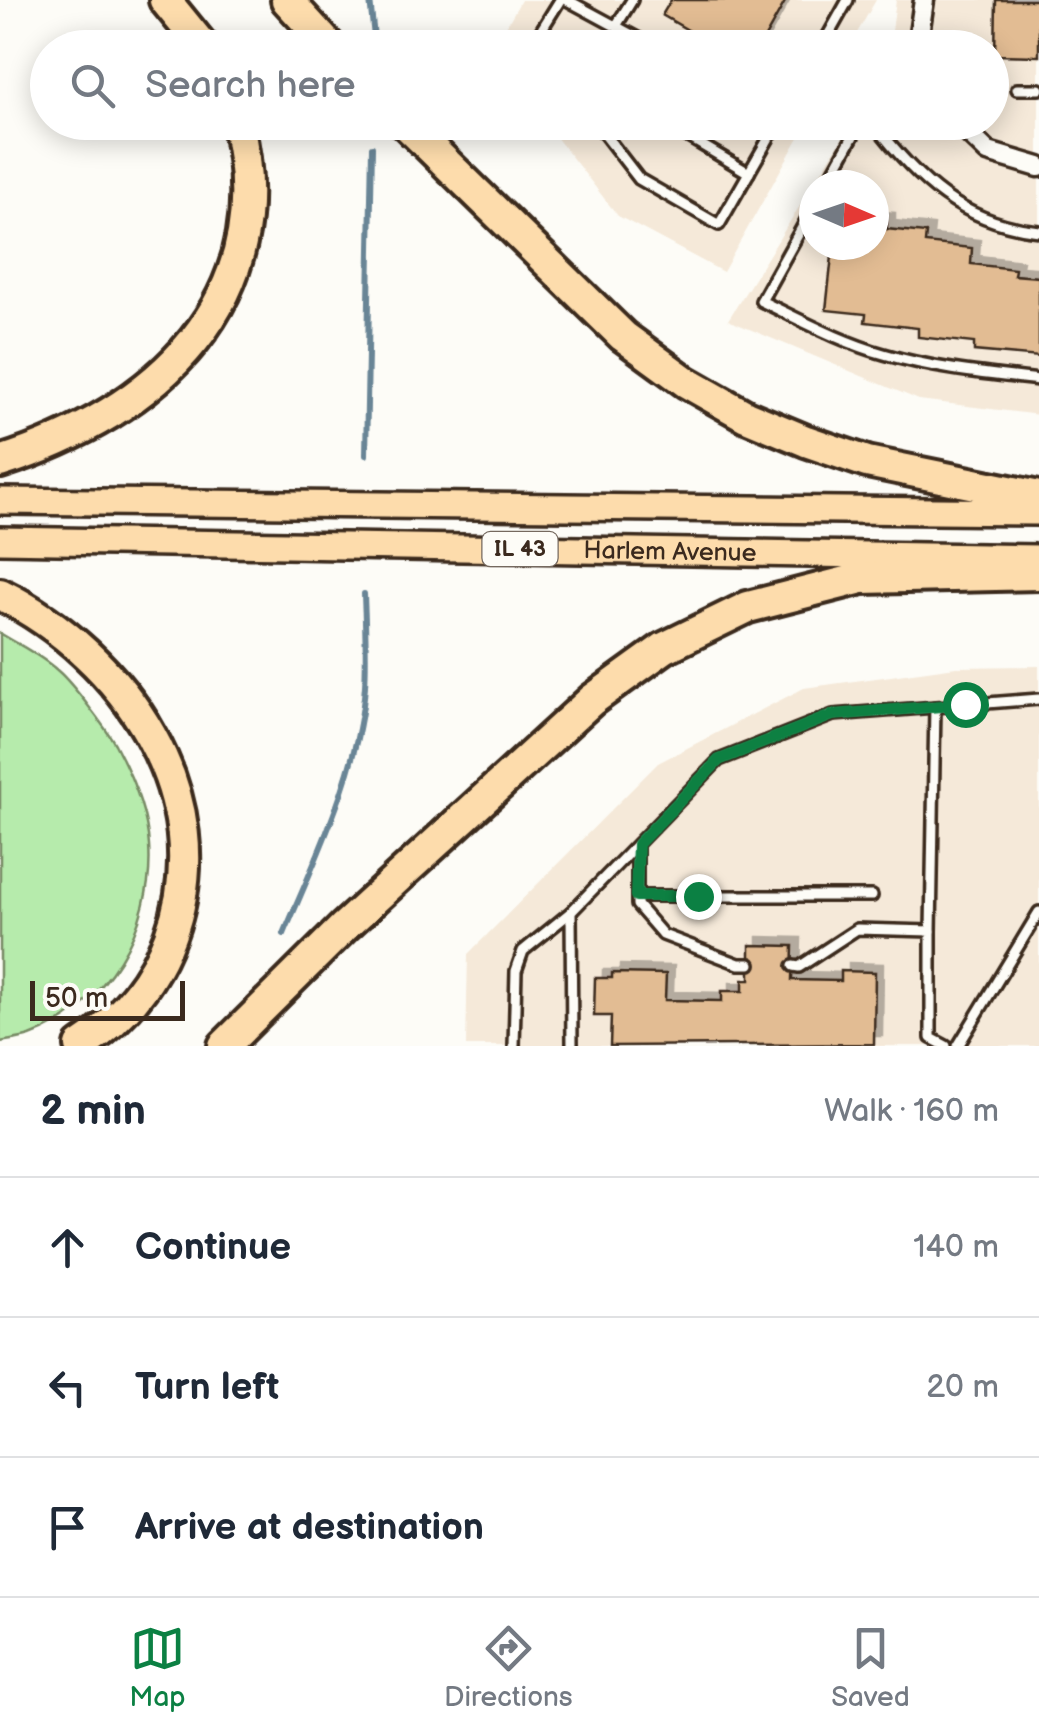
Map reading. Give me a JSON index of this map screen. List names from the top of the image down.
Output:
{
  "streets": {
    "main road": ["IL 43", "Harlem Avenue"]
  },
  "scale_bar": "50 m",
  "north": "right",
  "page": {
    "search": "Search here",
    "scale": "50 m",
    "heading": ["2 min", "Walk · 160 m"],
    "list": [
      ["Continue", "140 m"],
      ["Turn left", "20 m"],
      "Arrive at destination"
    ],
    "nav": ["Map", "Directions", "Saved"]
  }
}
